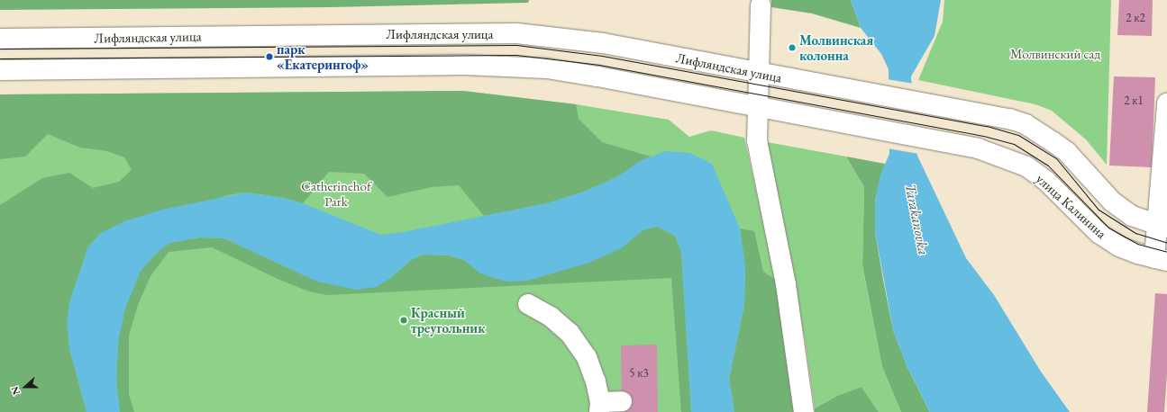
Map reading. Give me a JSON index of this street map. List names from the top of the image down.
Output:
{
  "streets": {
    "street": ["Лифляндская улица", "улица Калинина"]
  },
  "water": ["Tarakanovka"],
  "parks": ["Молвинский сад", "Catherinehof Park"],
  "places": ["Молвинская колонна", "парк «Екатерингоф»", "Красный треугольник"],
  "house_numbers": ["2 к2", "2 к1", "5 к3"],
  "north": "left"
}
